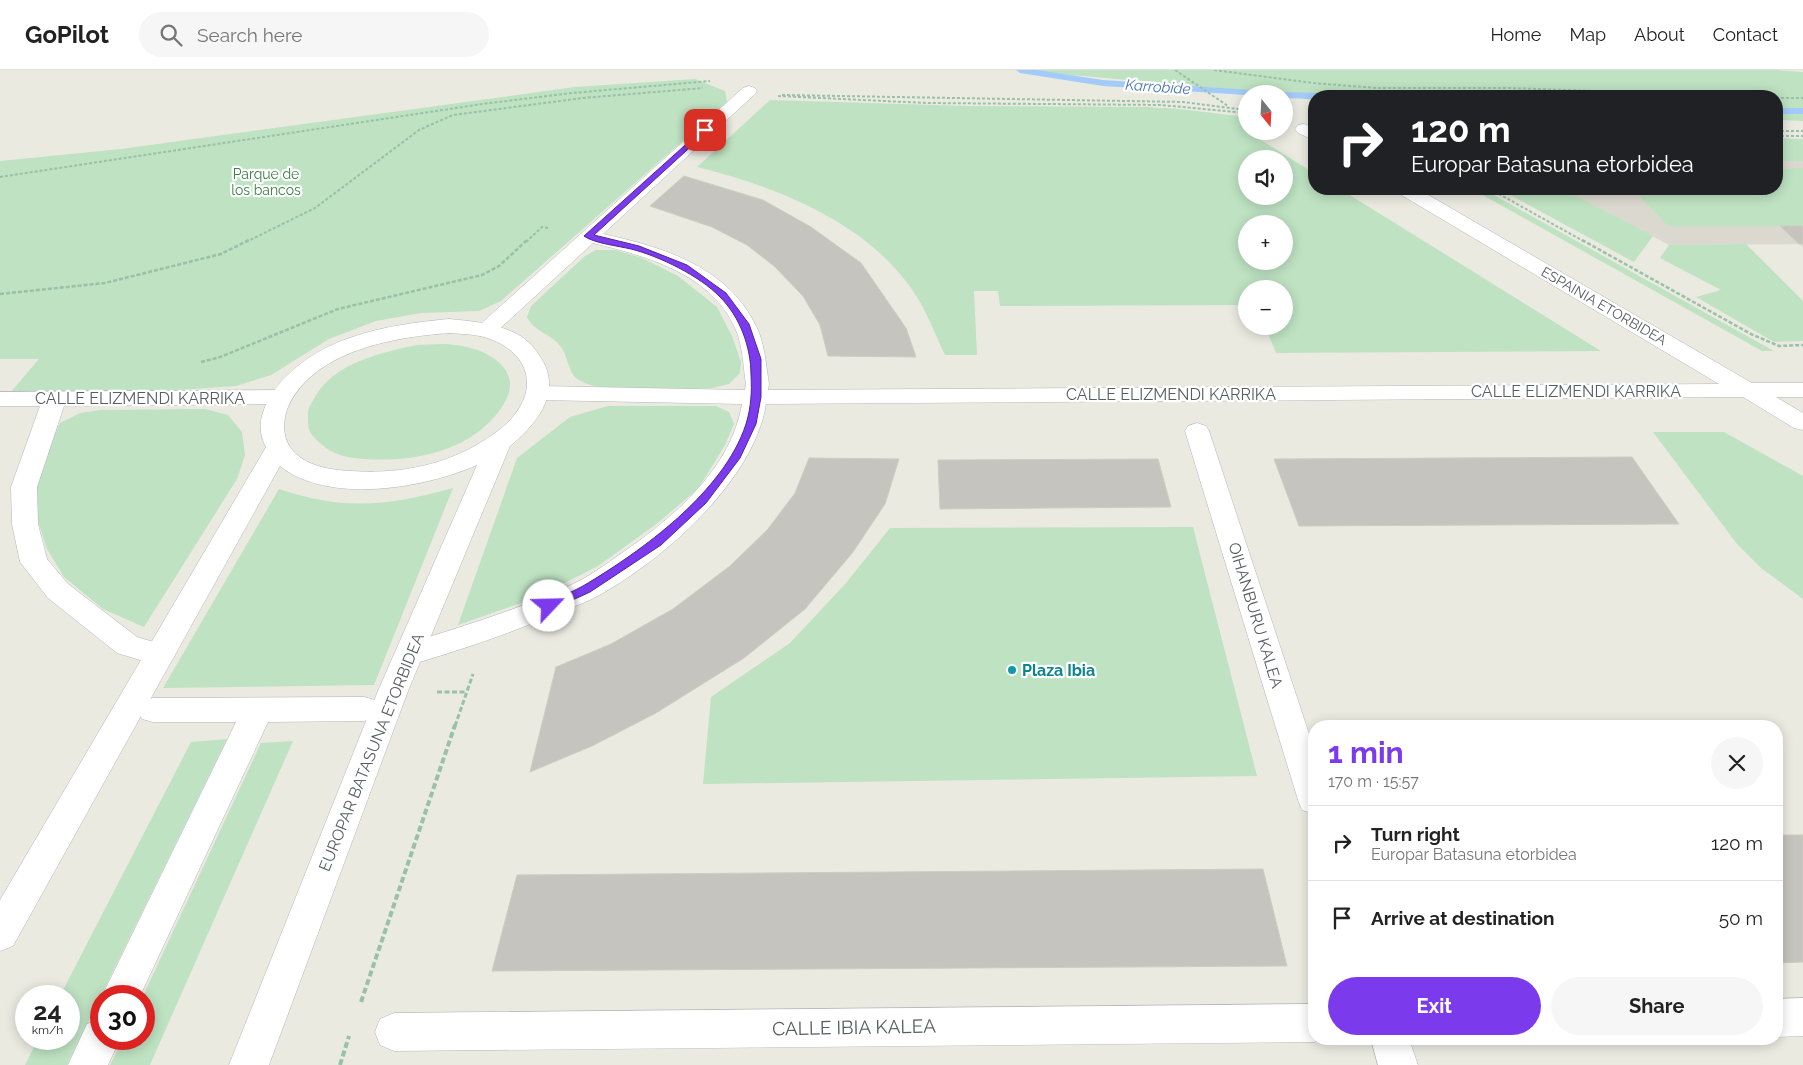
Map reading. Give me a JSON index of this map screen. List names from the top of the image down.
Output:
{
  "streets": {
    "street": [
      "ESPAINIA ETORBIDEA",
      "CALLE ELIZMENDI KARRIKA",
      "OIHANBURU KALEA",
      "EUROPAR BATASUNA ETORBIDEA",
      "CALLE IBIA KALEA"
    ]
  },
  "crossings": [
    ["ESPAINIA ETORBIDEA", "CALLE ELIZMENDI KARRIKA"]
  ],
  "water": ["Karrobide"],
  "parks": ["Parque de los bancos"],
  "places": ["Plaza Ibia"],
  "north": "bottom",
  "page": {
    "header": "GoPilot",
    "search": "Search here",
    "nav": [
      "Home",
      "Map",
      "About",
      "Contact"
    ],
    "map_buttons": ["+", "−"],
    "turn": ["120 m", "Europar Batasuna etorbidea"],
    "heading": ["1 min", "170 m · 15:57"],
    "list": [
      {
        "name": "Turn right",
        "note": "Europar Batasuna etorbidea",
        "value": "120 m"
      },
      {
        "name": "Arrive at destination",
        "value": "50 m"
      }
    ],
    "buttons": ["Exit", "Share"],
    "speed": "24 km/h",
    "limit": "30"
  }
}
